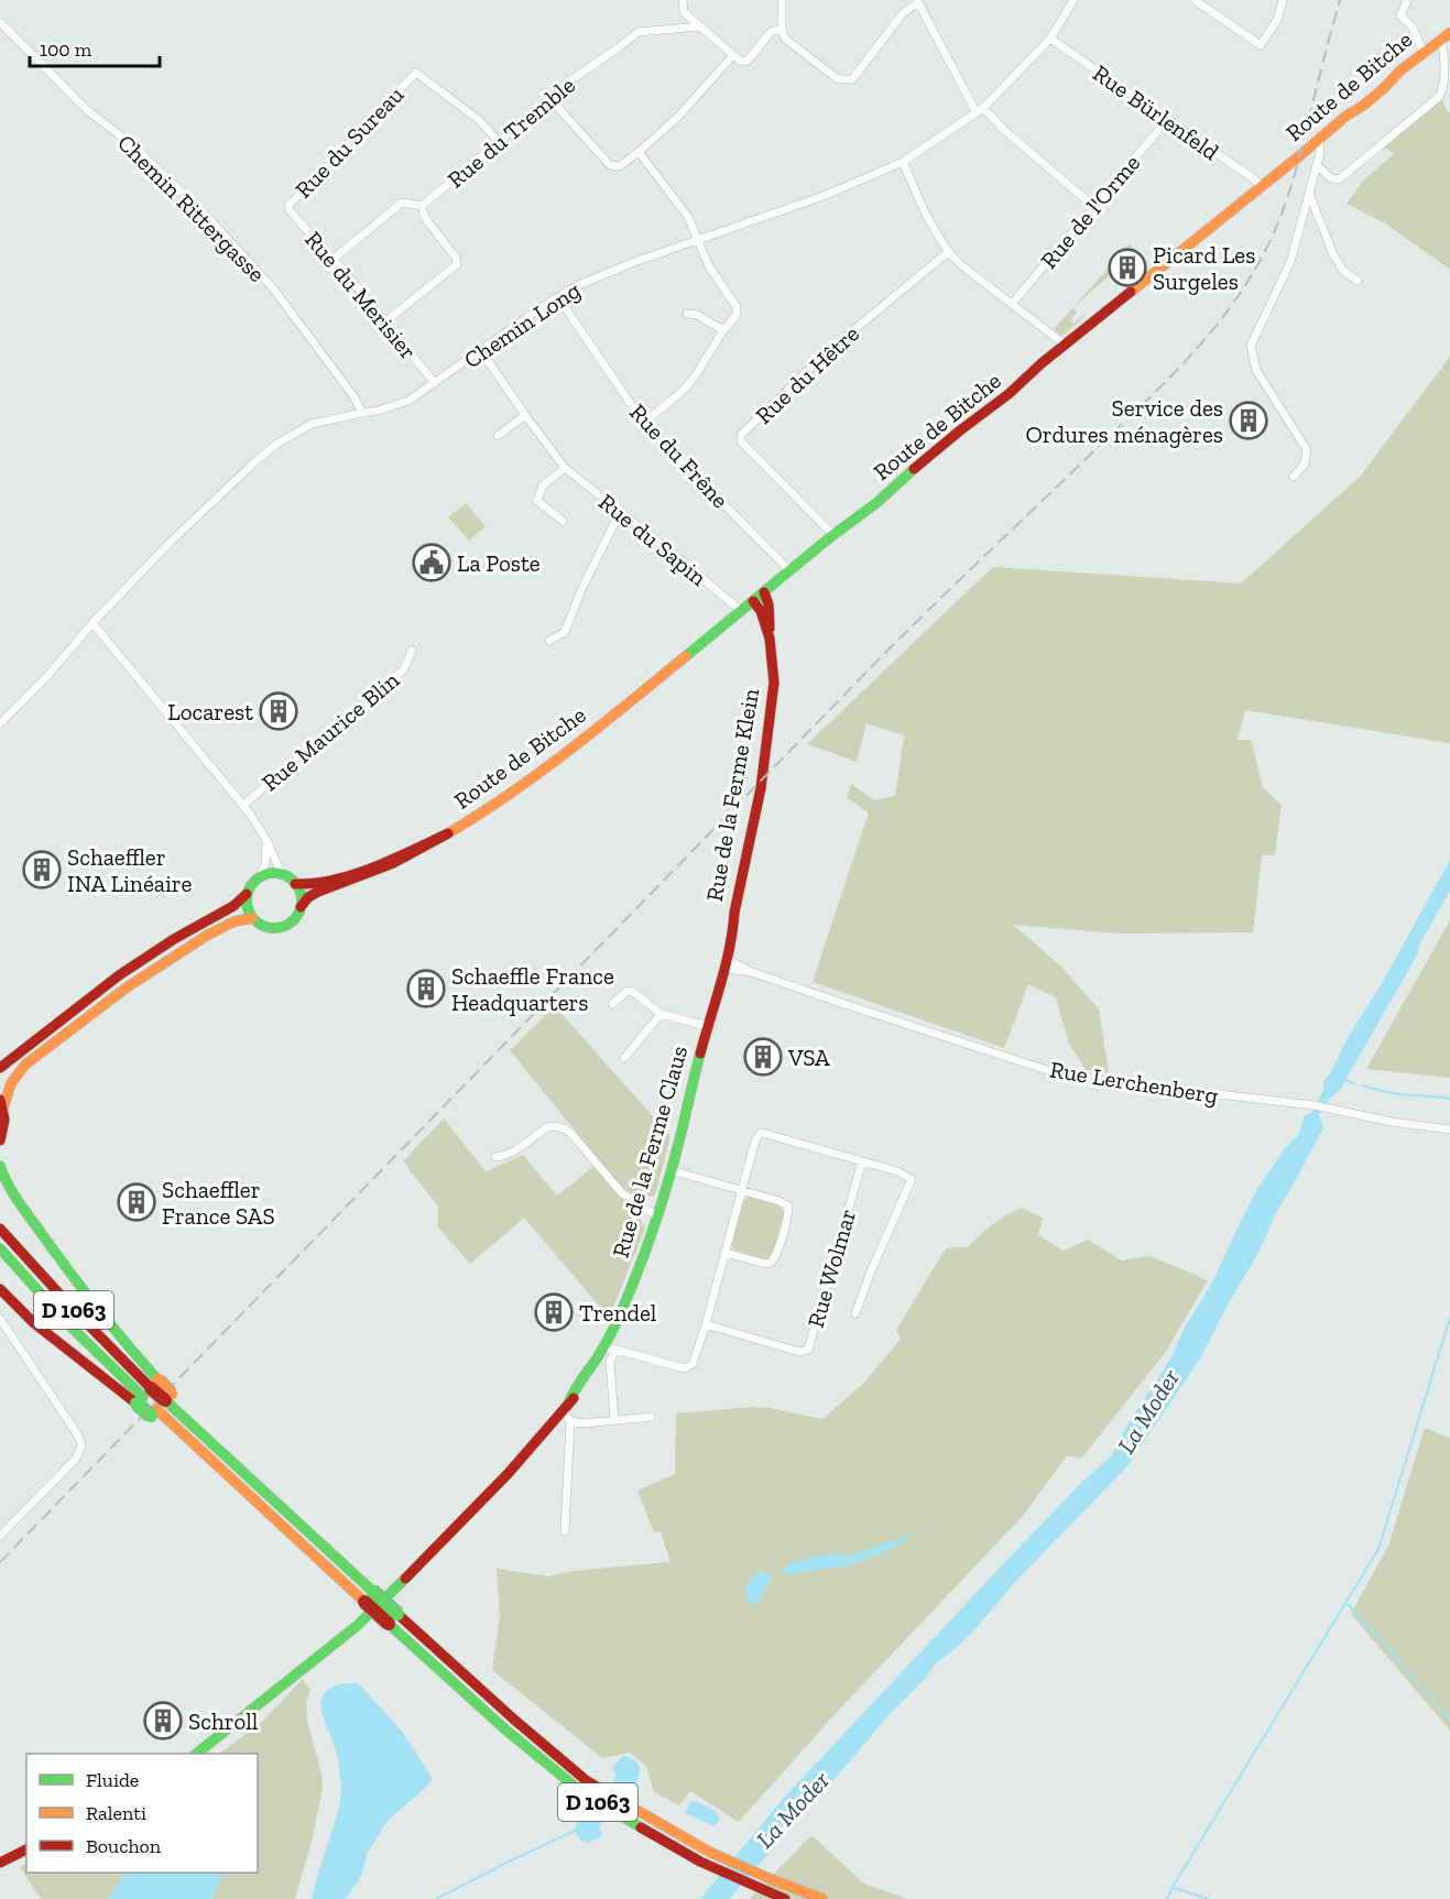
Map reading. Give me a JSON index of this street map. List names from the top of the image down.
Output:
{
  "streets": {
    "main road": [
      "Route de Bitche",
      "Rue de la Ferme Klein",
      "Rue de la Ferme Claus",
      "D 1063"
    ],
    "street": [
      "Rue Bürlenfeld",
      "Rue du Tremble",
      "Rue du Sureau",
      "Chemin Rittergasse",
      "Rue de l'Orme",
      "Rue du Merisier",
      "Chemin Long",
      "Rue du Hêtre",
      "Rue du Frêne",
      "Rue du Sapin",
      "Rue Maurice Blin",
      "Rue Lerchenberg",
      "Rue Wolmar"
    ]
  },
  "crossings": [
    ["Route de Bitche", "Rue Bürlenfeld"],
    ["Route de Bitche", "Rue du Hêtre"],
    ["Route de Bitche", "Rue du Frêne"],
    ["Route de Bitche", "Rue du Sapin"],
    ["Route de Bitche", "Rue de la Ferme Klein"],
    ["Rue Bürlenfeld", "Rue de l'Orme"],
    ["Rue Bürlenfeld", "Chemin Long"],
    ["Rue du Tremble", "Rue du Sureau"],
    ["Rue du Sureau", "Rue du Merisier"],
    ["Chemin Rittergasse", "Chemin Long"],
    ["Rue du Merisier", "Chemin Long"],
    ["Chemin Long", "Rue du Frêne"],
    ["Chemin Long", "Rue du Sapin"],
    ["Rue de la Ferme Klein", "Rue Lerchenberg"],
    ["Rue de la Ferme Klein", "Rue de la Ferme Claus"],
    ["Rue Lerchenberg", "Rue de la Ferme Claus"]
  ],
  "water": ["La Moder"],
  "places": {
    "building": [
      "Picard Les Surgeles",
      "Service des Ordures ménagères",
      "Locarest",
      "Schaeffler INA Linéaire",
      "Schaeffle France Headquarters",
      "VSA",
      "Schaeffler France SAS",
      "Trendel",
      "Schroll"
    ],
    "public building": ["La Poste"]
  },
  "legend": ["Fluide", "Ralenti", "Bouchon"],
  "scale_bar": "100 m"
}
